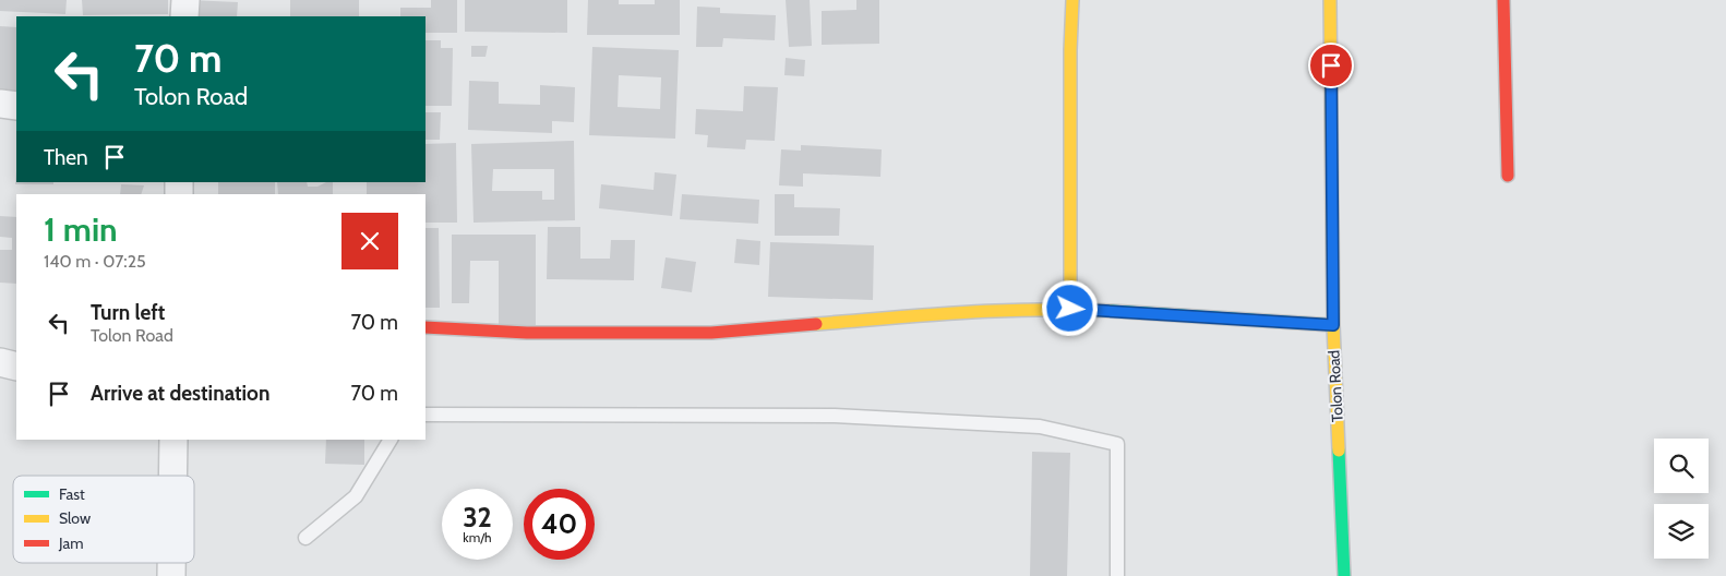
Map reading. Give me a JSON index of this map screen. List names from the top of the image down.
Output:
{
  "streets": {
    "street": ["Tolon Road"]
  },
  "legend": ["Fast", "Slow", "Jam"],
  "page": {
    "turn": ["70 m", "Tolon Road"],
    "then": "Then",
    "heading": ["1 min", "140 m · 07:25"],
    "list": [
      {
        "name": "Turn left",
        "note": "Tolon Road",
        "value": "70 m"
      },
      {
        "name": "Arrive at destination",
        "value": "70 m"
      }
    ],
    "speed": "32 km/h",
    "limit": "40"
  }
}
